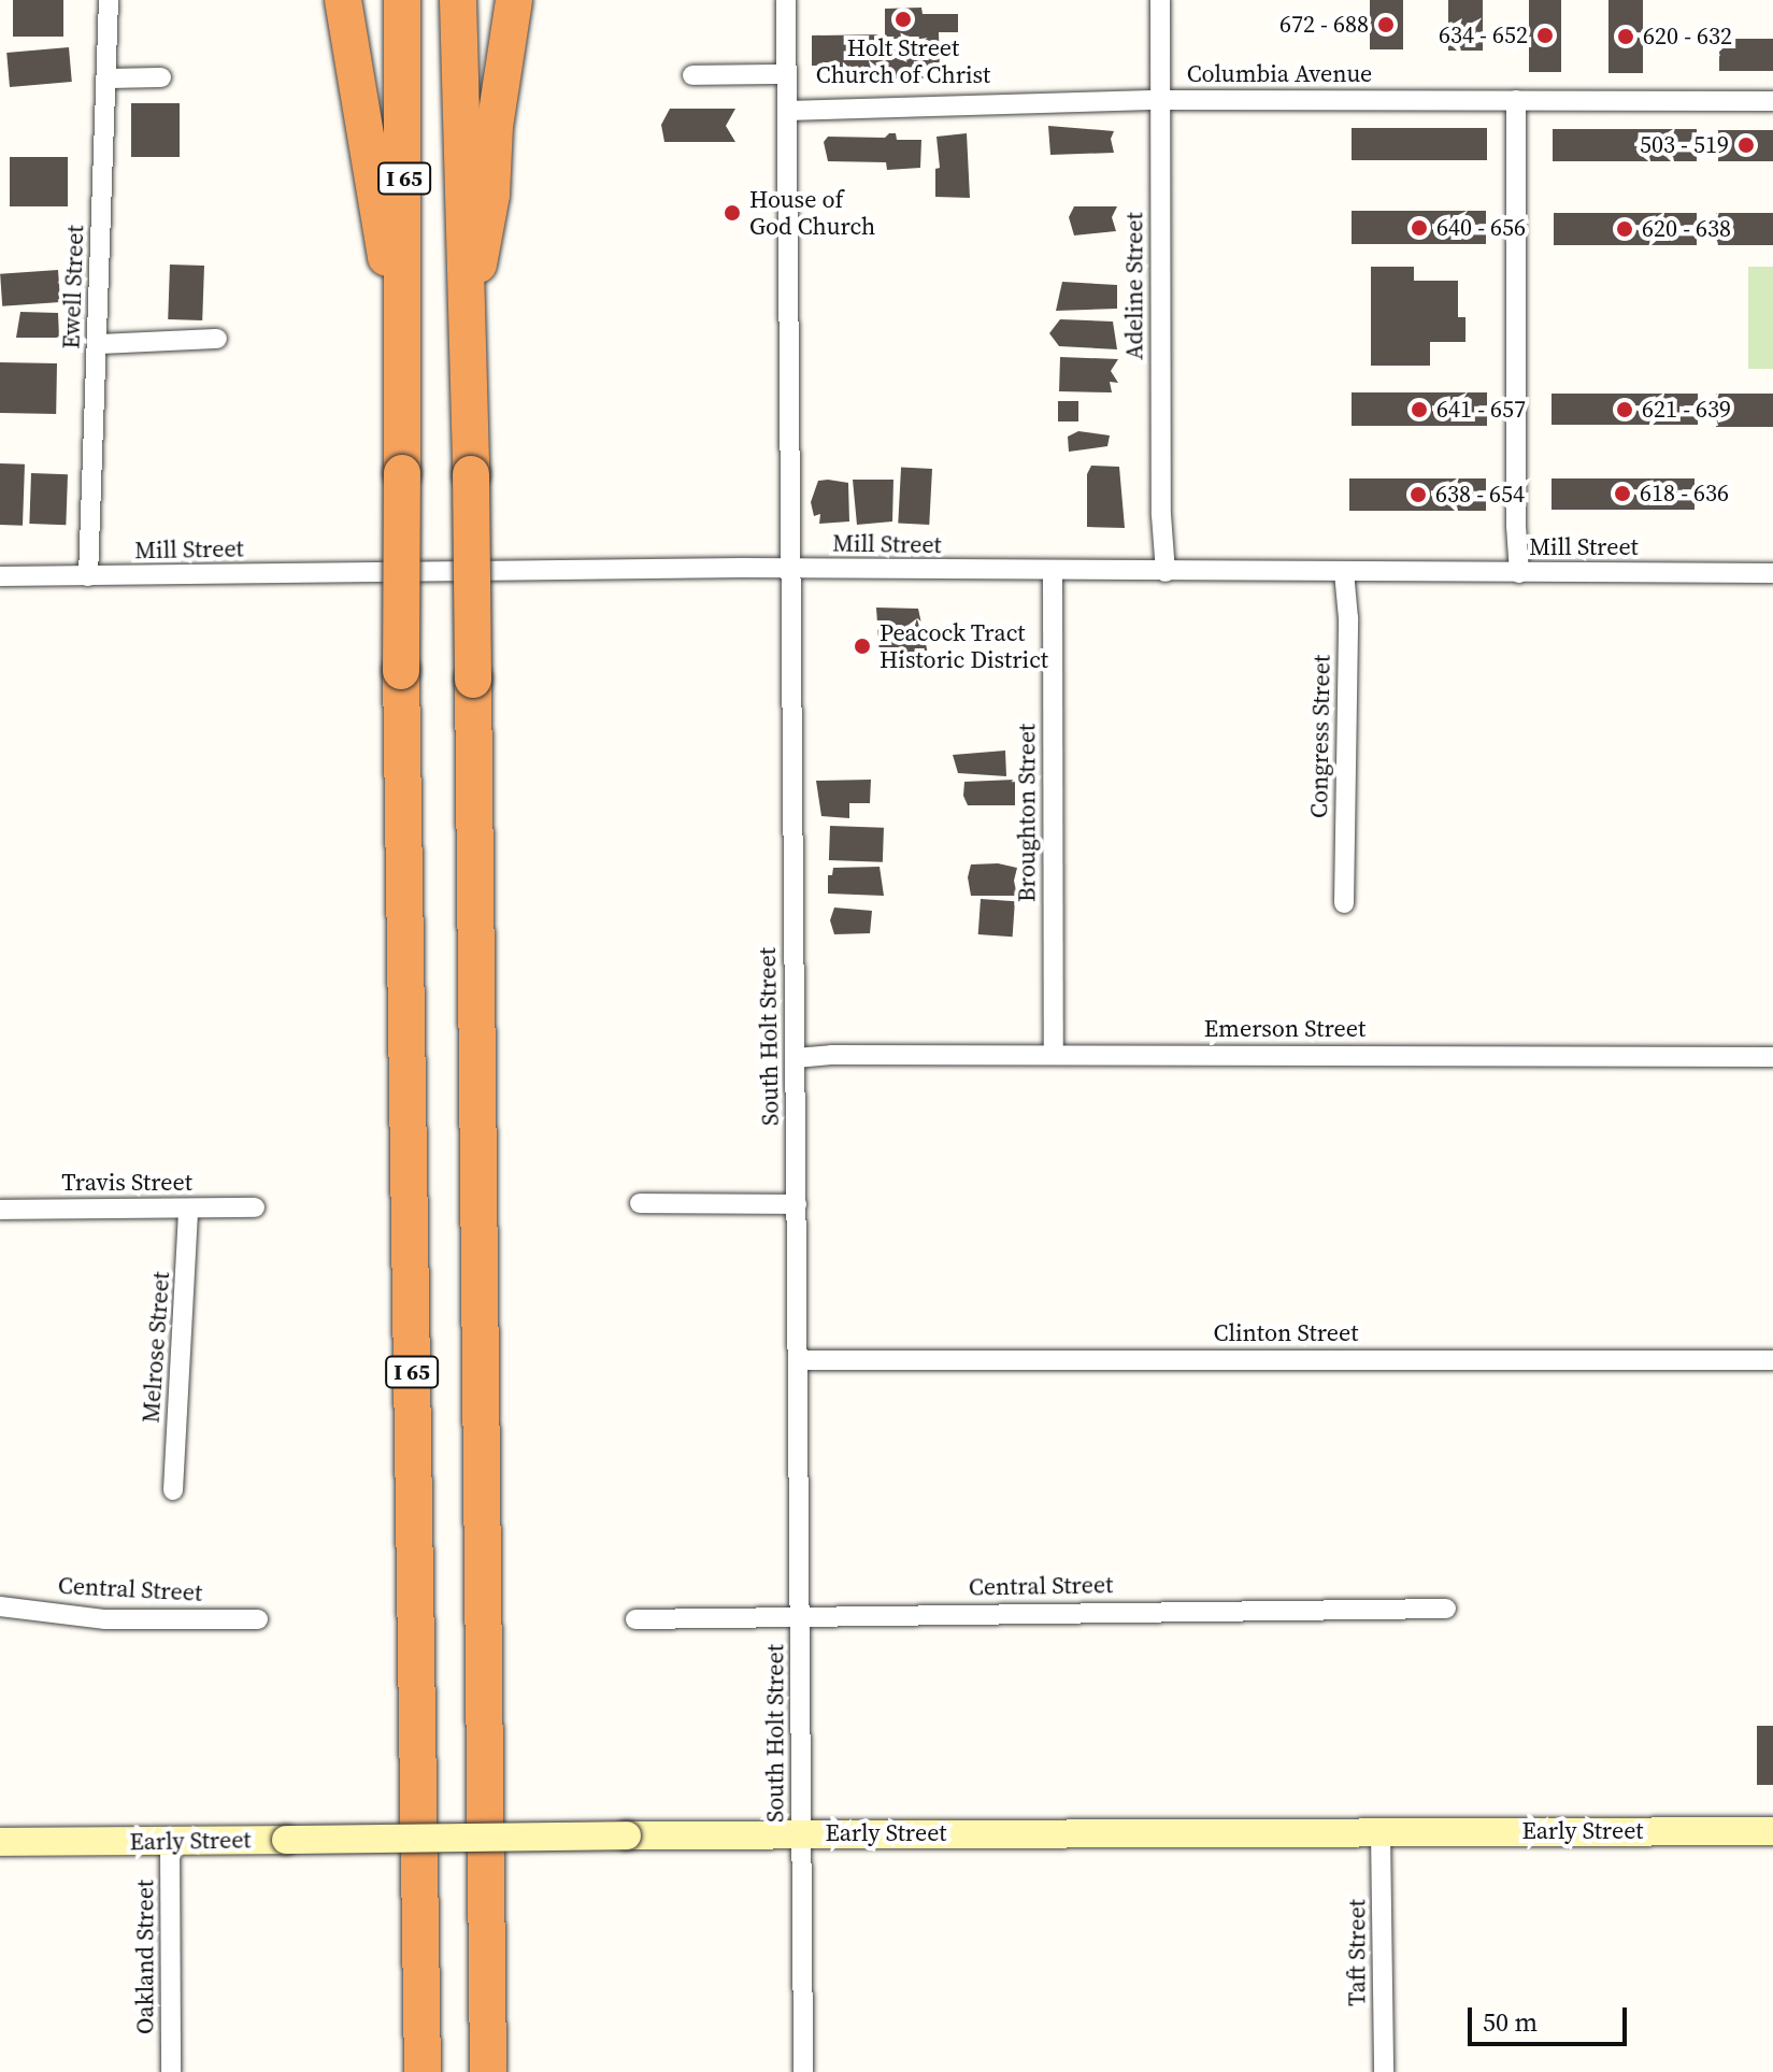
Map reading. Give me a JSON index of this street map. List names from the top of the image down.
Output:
{
  "streets": {
    "highway": ["I 65"],
    "street": [
      "Columbia Avenue",
      "Adeline Street",
      "Ewell Street",
      "Mill Street",
      "Congress Street",
      "Broughton Street",
      "Emerson Street",
      "South Holt Street",
      "Travis Street",
      "Clinton Street",
      "Melrose Street",
      "Central Street",
      "Early Street",
      "Taft Street",
      "Oakland Street"
    ]
  },
  "crossings": [
    ["Columbia Avenue", "Adeline Street"],
    ["Columbia Avenue", "South Holt Street"],
    ["Adeline Street", "Mill Street"],
    ["Ewell Street", "Mill Street"],
    ["Mill Street", "Congress Street"],
    ["Mill Street", "Broughton Street"],
    ["Mill Street", "South Holt Street"],
    ["Broughton Street", "Emerson Street"],
    ["Emerson Street", "South Holt Street"],
    ["South Holt Street", "Clinton Street"],
    ["South Holt Street", "Central Street"],
    ["South Holt Street", "Early Street"],
    ["Travis Street", "Melrose Street"],
    ["Early Street", "Taft Street"],
    ["Early Street", "Oakland Street"]
  ],
  "places": [
    "Holt Street Church of Christ",
    "672 - 688",
    "634 - 652",
    "620 - 632",
    "503 - 519",
    "House of God Church",
    "640 - 656",
    "620 - 638",
    "641 - 657",
    "621 - 639",
    "618 - 636",
    "638 - 654",
    "Peacock Tract Historic District"
  ],
  "scale_bar": "50 m"
}
